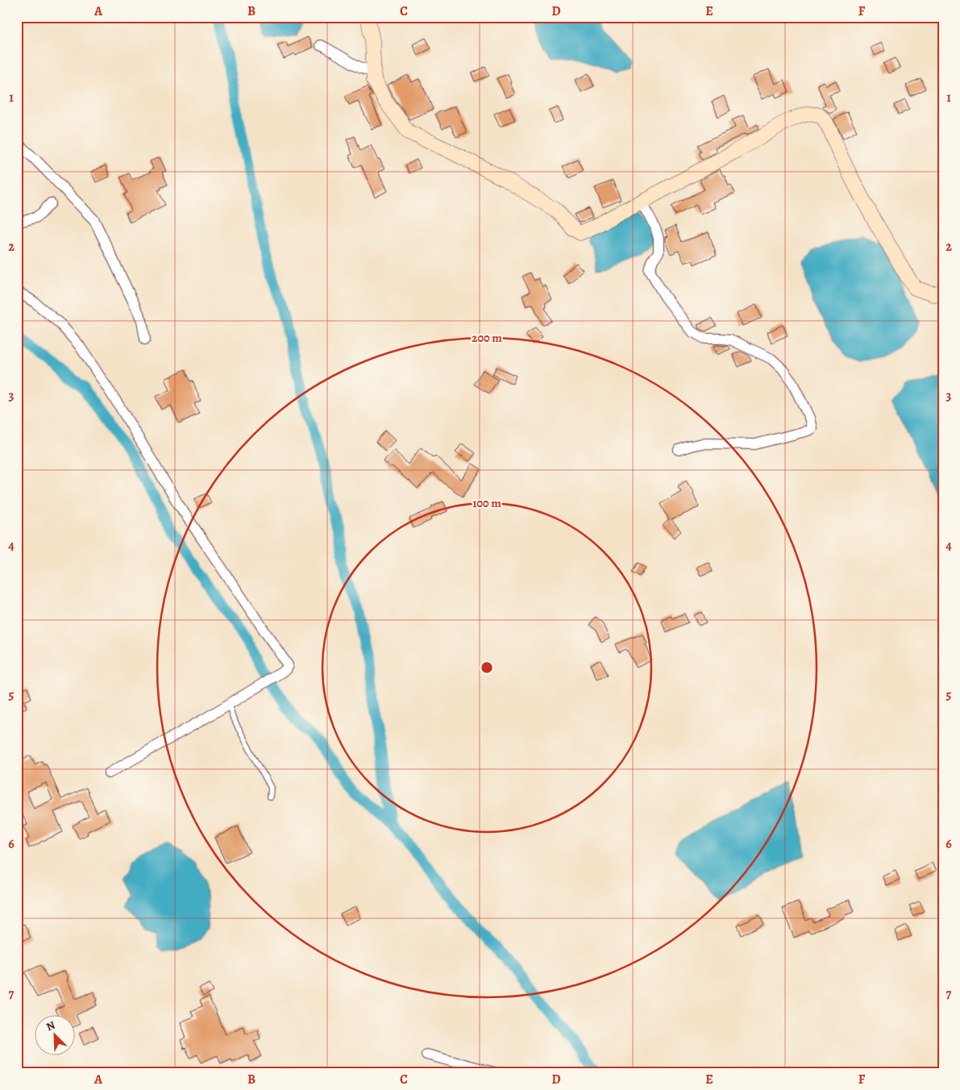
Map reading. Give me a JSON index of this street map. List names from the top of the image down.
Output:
{
  "north": "top left",
  "grid": {
    "columns": [
      "A",
      "B",
      "C",
      "D",
      "E",
      "F"
    ],
    "rows": [
      "1",
      "2",
      "3",
      "4",
      "5",
      "6",
      "7"
    ]
  },
  "rings": ["200 m", "100 m"]
}
